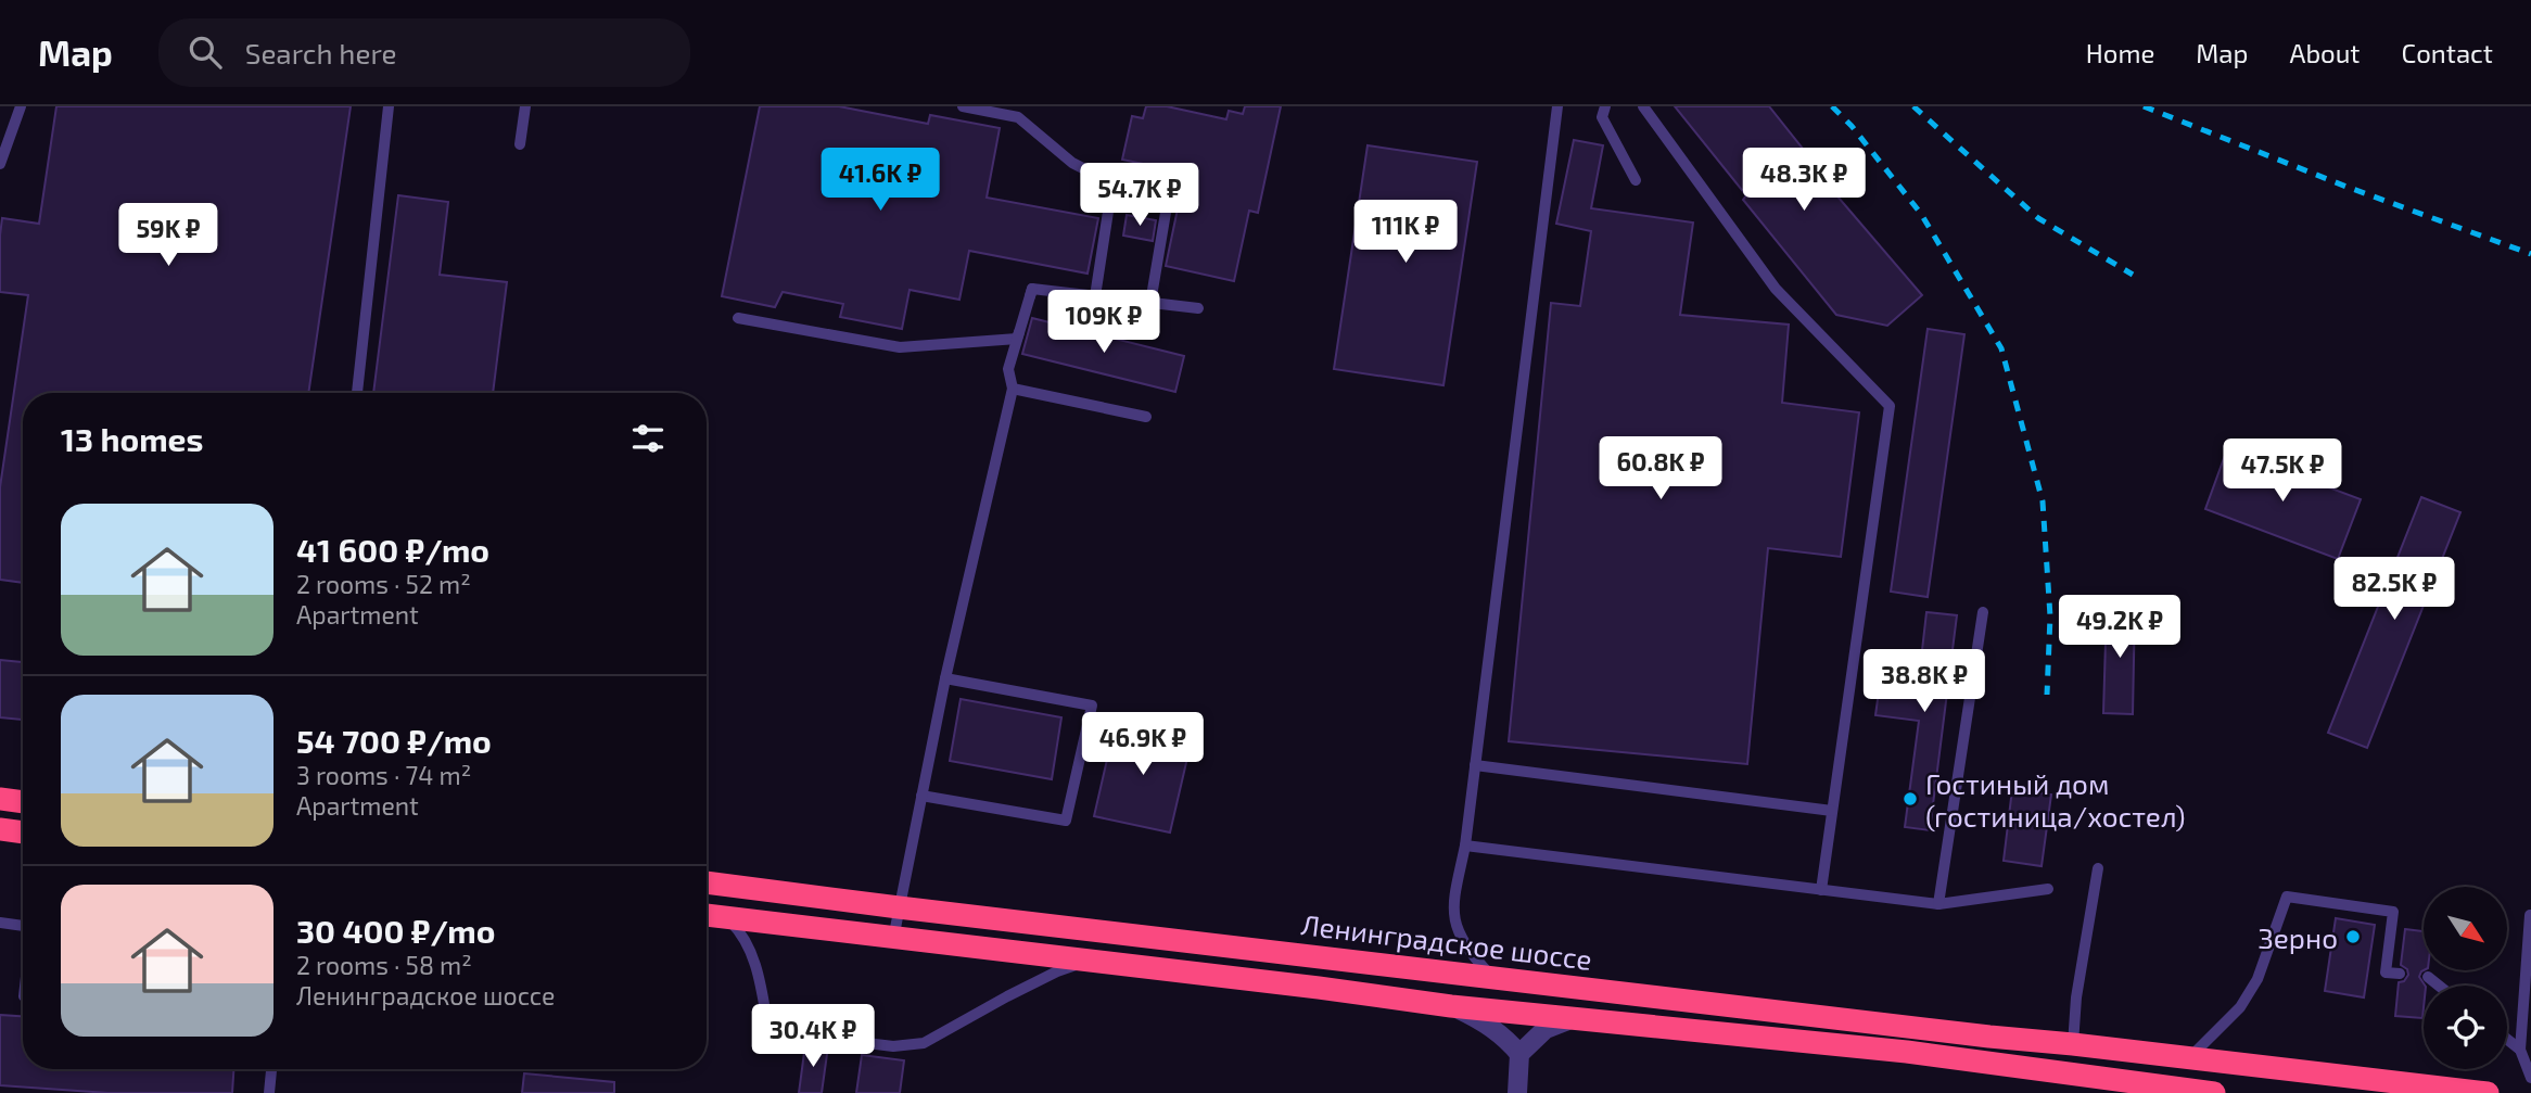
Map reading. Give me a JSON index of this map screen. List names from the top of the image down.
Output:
{
  "streets": {
    "highway": ["Ленинградское шоссе"]
  },
  "places": ["Гостиный дом (гостиница/хостел)", "Зерно"],
  "north": "bottom right",
  "page": {
    "header": "Map",
    "search": "Search here",
    "nav": [
      "Home",
      "Map",
      "About",
      "Contact"
    ],
    "price": [
      "41.6K ₽",
      "48.3K ₽",
      "54.7K ₽",
      "111K ₽",
      "59K ₽",
      "109K ₽",
      "60.8K ₽",
      "47.5K ₽",
      "82.5K ₽",
      "49.2K ₽",
      "38.8K ₽",
      "46.9K ₽",
      "30.4K ₽"
    ],
    "heading": "13 homes",
    "list": [
      {
        "name": "41 600 ₽/mo",
        "note": "2 rooms · 52 m² · Apartment"
      },
      {
        "name": "54 700 ₽/mo",
        "note": "3 rooms · 74 m² · Apartment"
      },
      {
        "name": "30 400 ₽/mo",
        "note": "2 rooms · 58 m² · Ленинградское шоссе"
      }
    ]
  }
}
